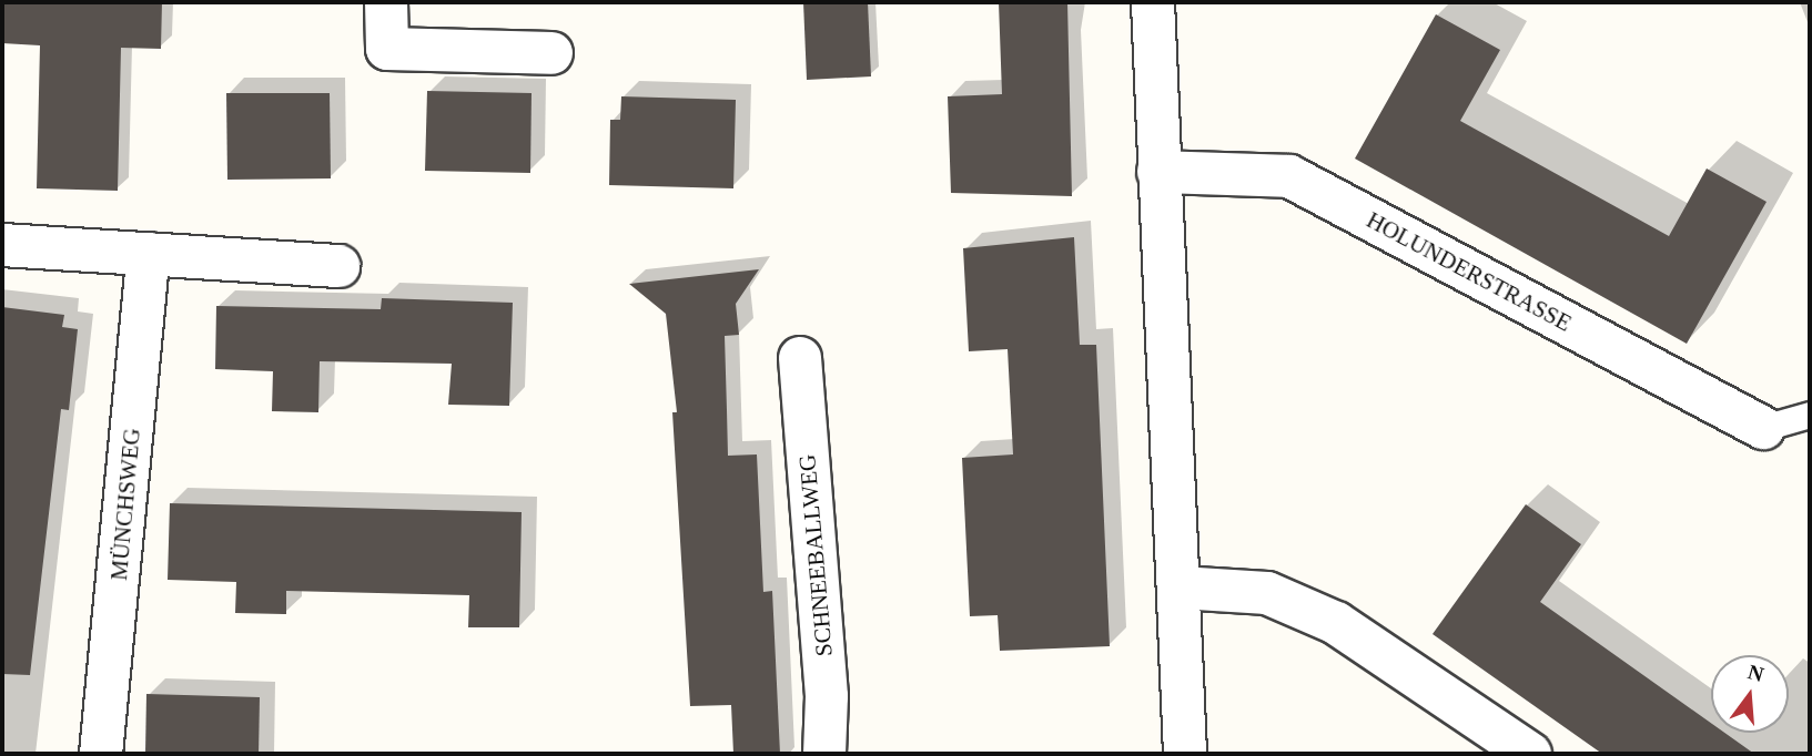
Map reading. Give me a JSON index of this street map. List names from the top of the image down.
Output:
{
  "streets": {
    "street": ["HOLUNDERSTRASSE", "MÜNCHSWEG", "SCHNEEBALLWEG"]
  },
  "north": "top"
}
